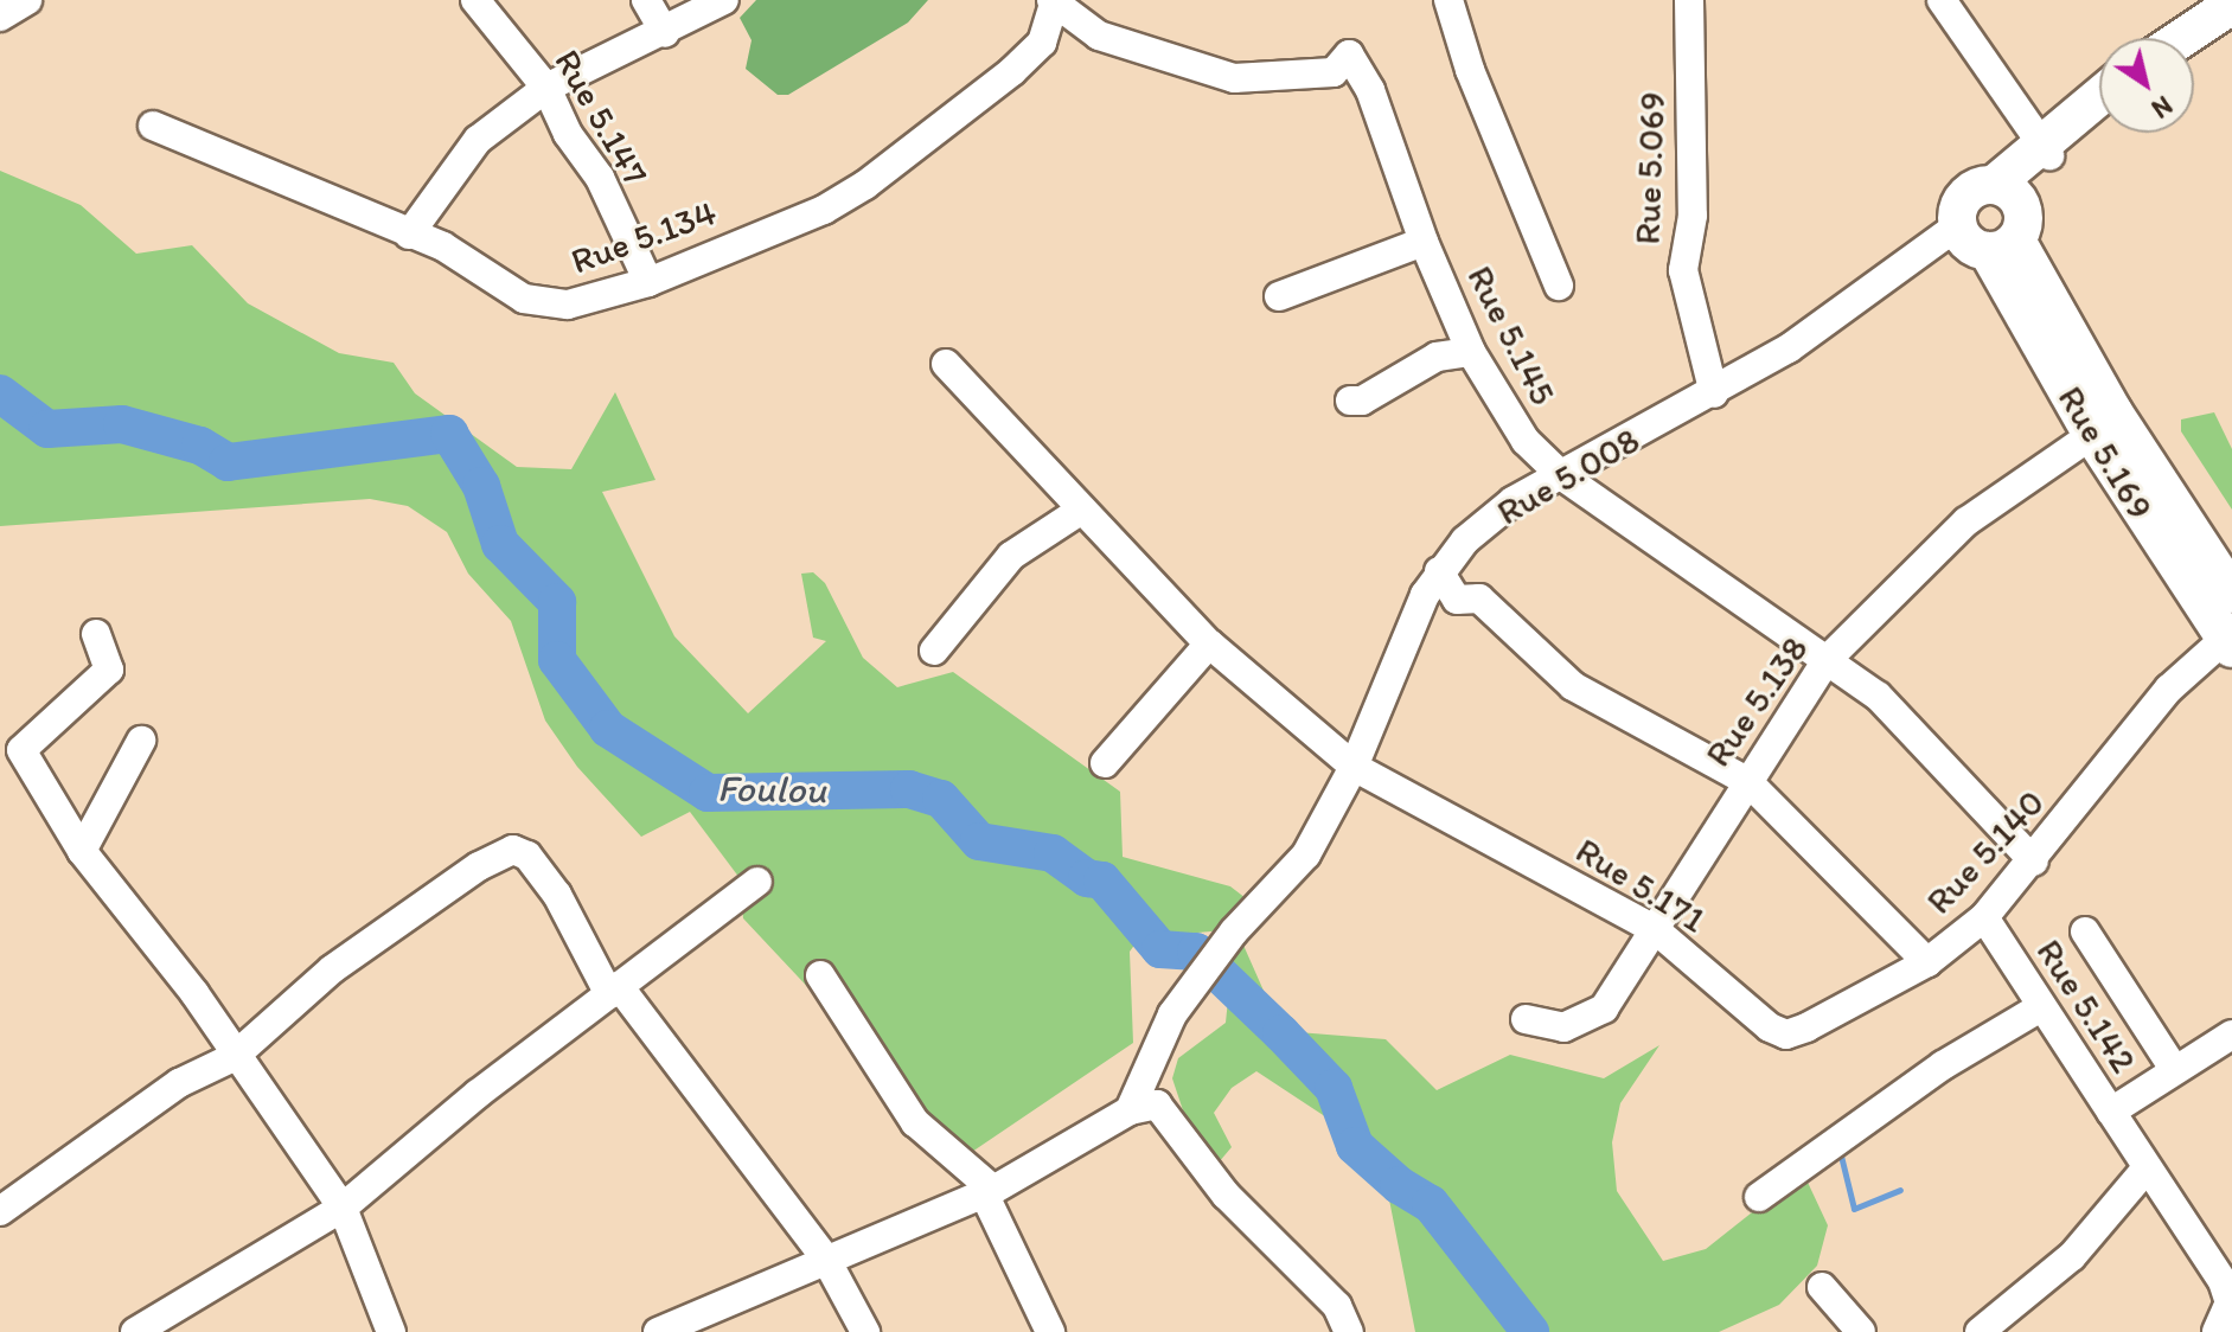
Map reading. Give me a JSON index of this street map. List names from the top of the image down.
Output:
{
  "streets": {
    "main road": ["Rue 5.169"],
    "street": [
      "Rue 5.147",
      "Rue 5.069",
      "Rue 5.134",
      "Rue 5.145",
      "Rue 5.008",
      "Rue 5.138",
      "Rue 5.140",
      "Rue 5.171",
      "Rue 5.142"
    ]
  },
  "crossings": [
    ["Rue 5.147", "Rue 5.134"],
    ["Rue 5.069", "Rue 5.008"],
    ["Rue 5.134", "Rue 5.145"],
    ["Rue 5.145", "Rue 5.008"],
    ["Rue 5.145", "Rue 5.138"],
    ["Rue 5.145", "Rue 5.140"],
    ["Rue 5.169", "Rue 5.008"],
    ["Rue 5.169", "Rue 5.138"],
    ["Rue 5.169", "Rue 5.140"],
    ["Rue 5.008", "Rue 5.140"],
    ["Rue 5.008", "Rue 5.171"],
    ["Rue 5.138", "Rue 5.140"],
    ["Rue 5.138", "Rue 5.171"],
    ["Rue 5.140", "Rue 5.171"],
    ["Rue 5.140", "Rue 5.142"]
  ],
  "water": ["Foulou"],
  "north": "bottom right"
}
